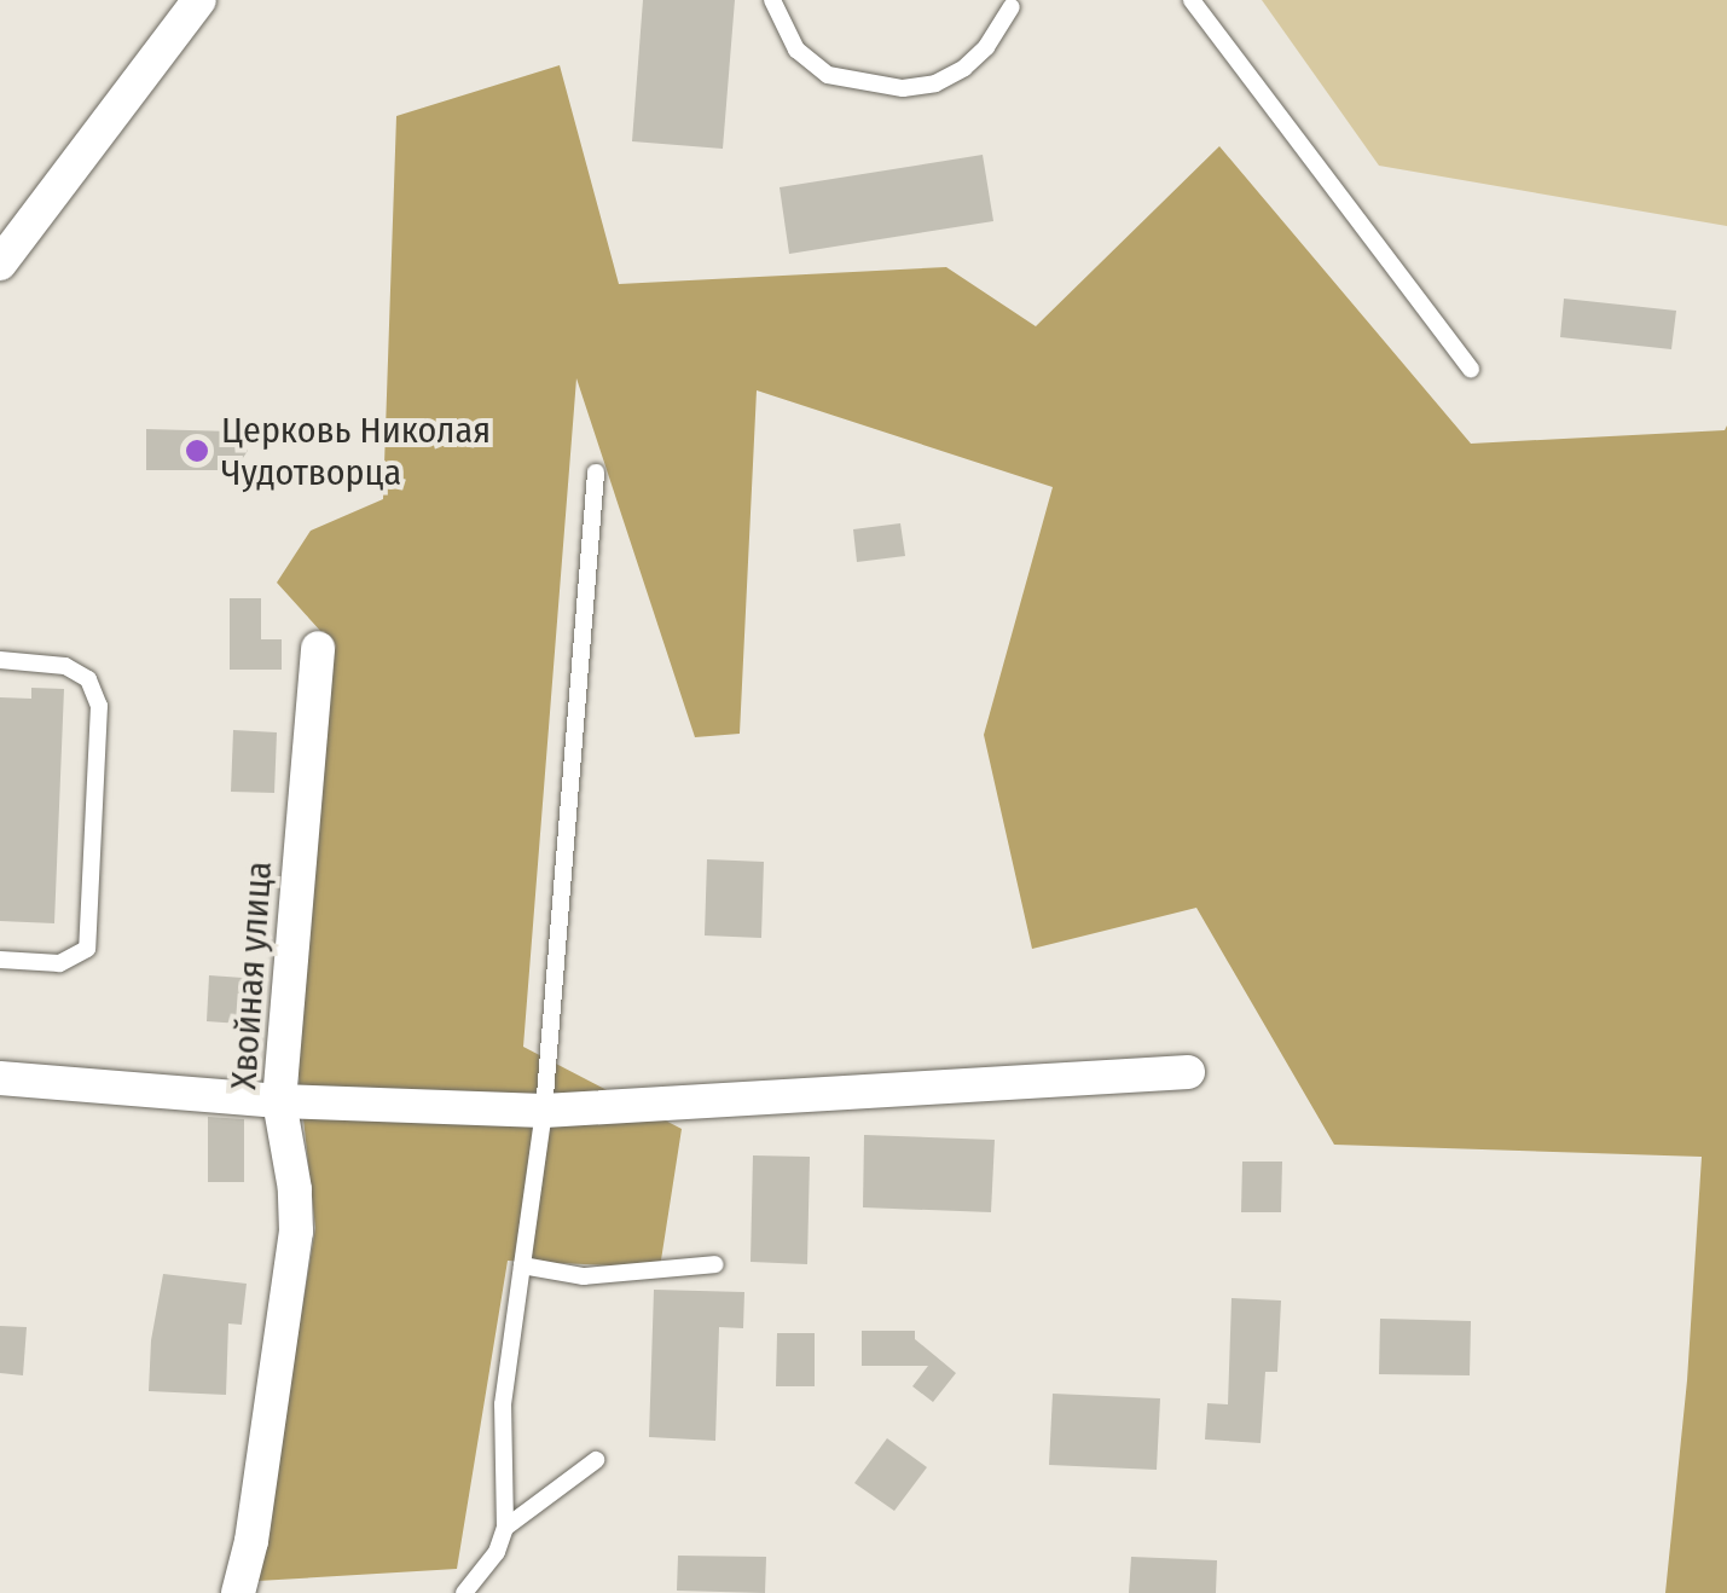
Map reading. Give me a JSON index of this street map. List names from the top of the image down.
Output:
{
  "streets": {
    "street": ["Хвойная улица"]
  },
  "places": ["Церковь Николая Чудотворца"]
}
